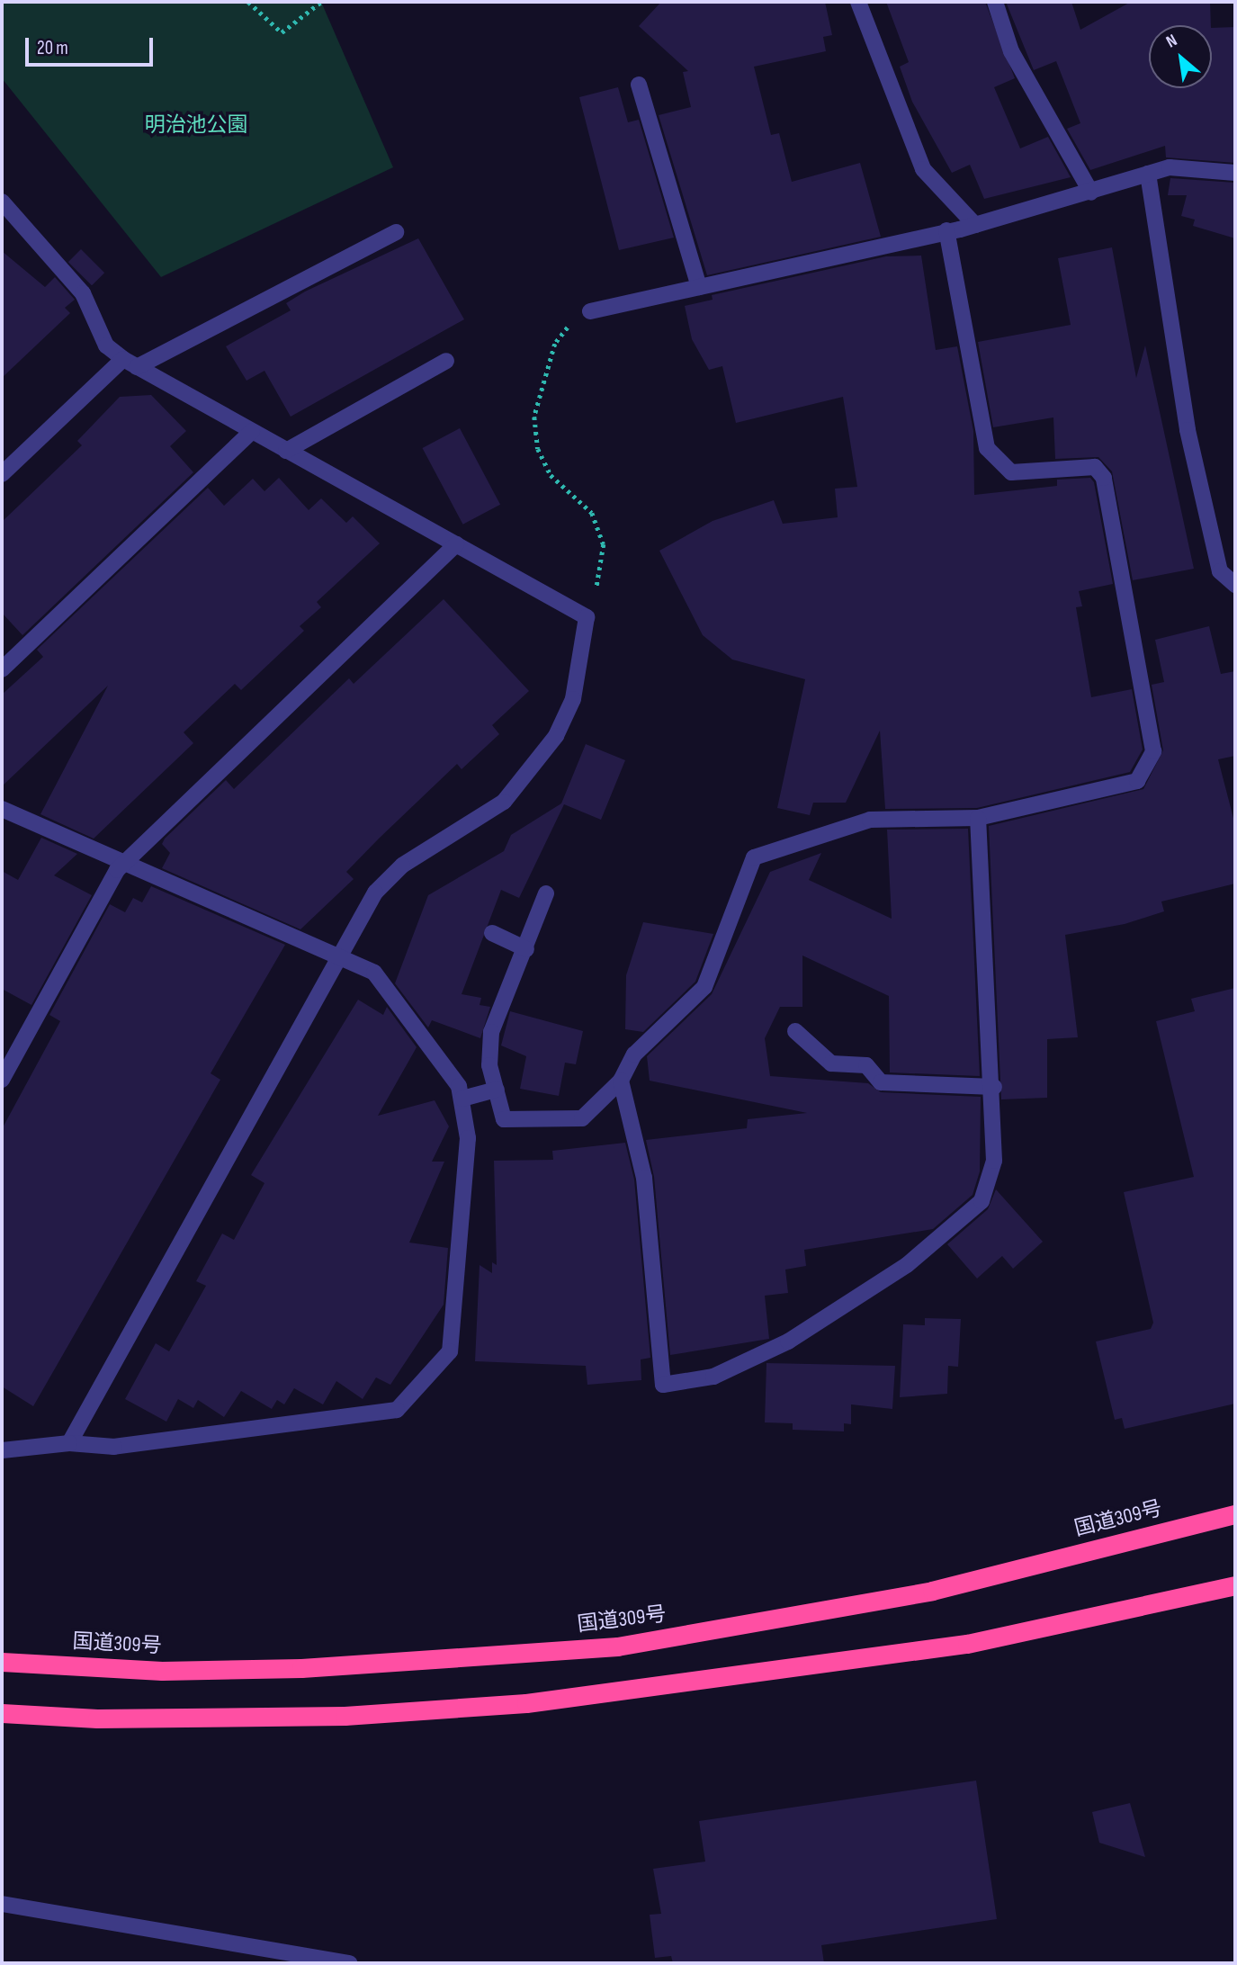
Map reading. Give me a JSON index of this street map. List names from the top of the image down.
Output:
{
  "streets": {
    "highway": ["国道309号"]
  },
  "parks": ["明治池公園"],
  "scale_bar": "20 m",
  "north": "top left"
}
